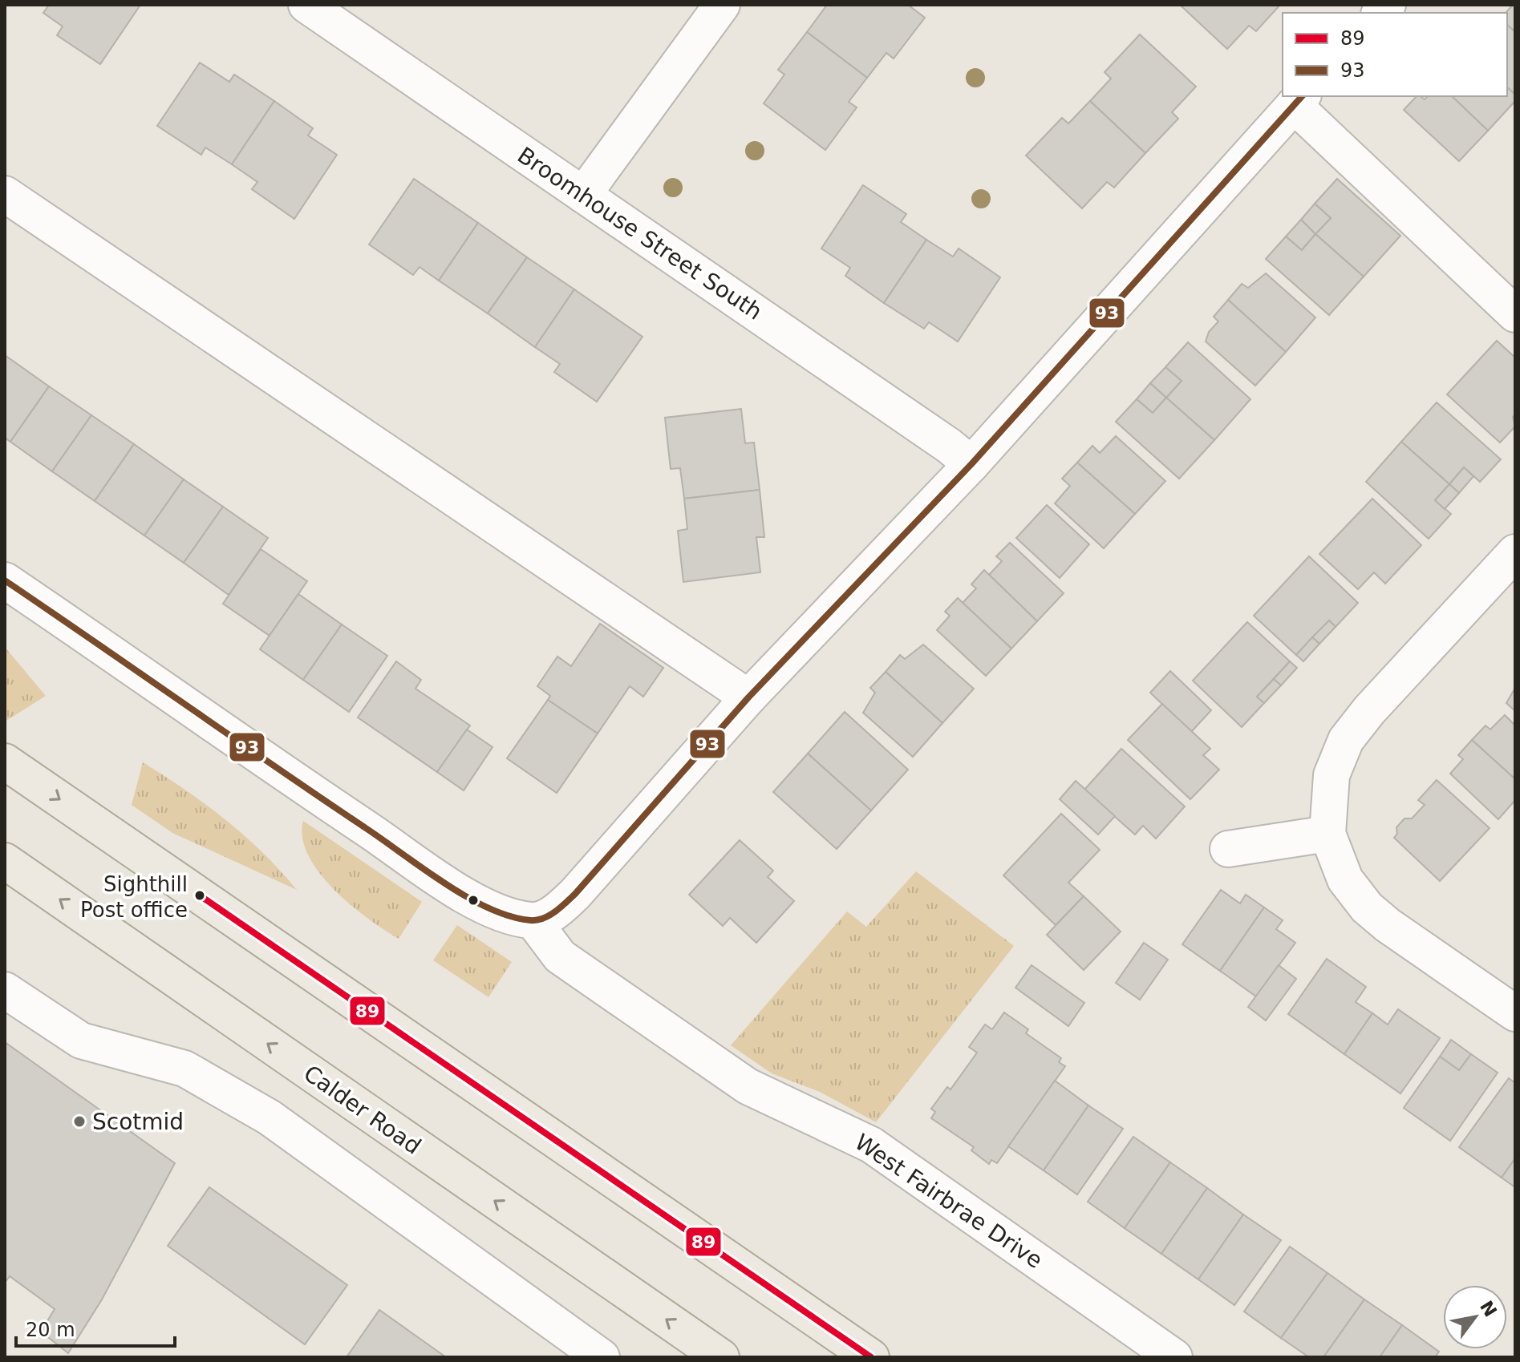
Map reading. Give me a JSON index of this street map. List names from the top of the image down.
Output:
{
  "streets": {
    "main road": ["Calder Road"],
    "street": ["Broomhouse Street South", "West Fairbrae Drive"]
  },
  "places": ["Sighthill Post office", "Scotmid"],
  "lines": ["transit line 93", "transit line 89"],
  "legend": ["89", "93"],
  "scale_bar": "20 m",
  "north": "top right"
}
